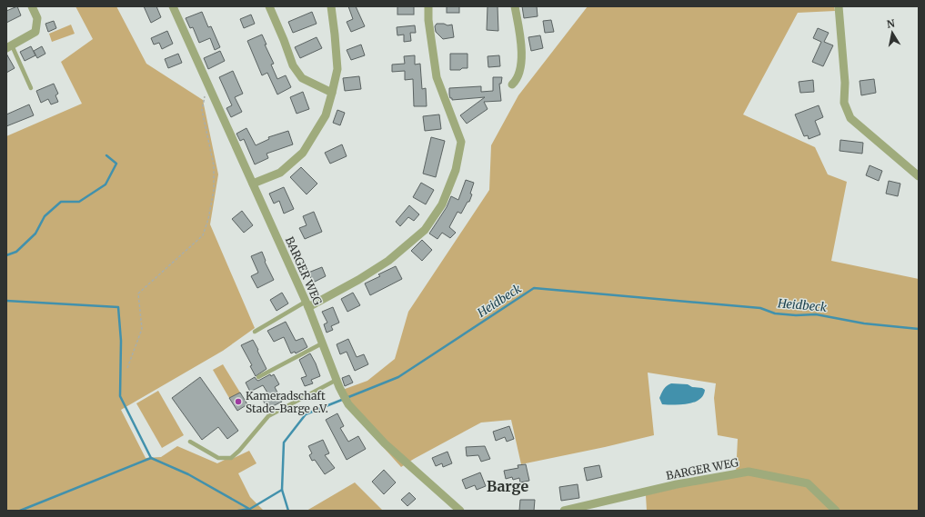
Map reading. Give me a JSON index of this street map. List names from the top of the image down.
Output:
{
  "streets": {
    "street": ["BARGER WEG"]
  },
  "districts": ["Barge"],
  "water": ["Heidbeck"],
  "places": ["Kameradschaft Stade-Barge e.V."],
  "north": "top"
}
